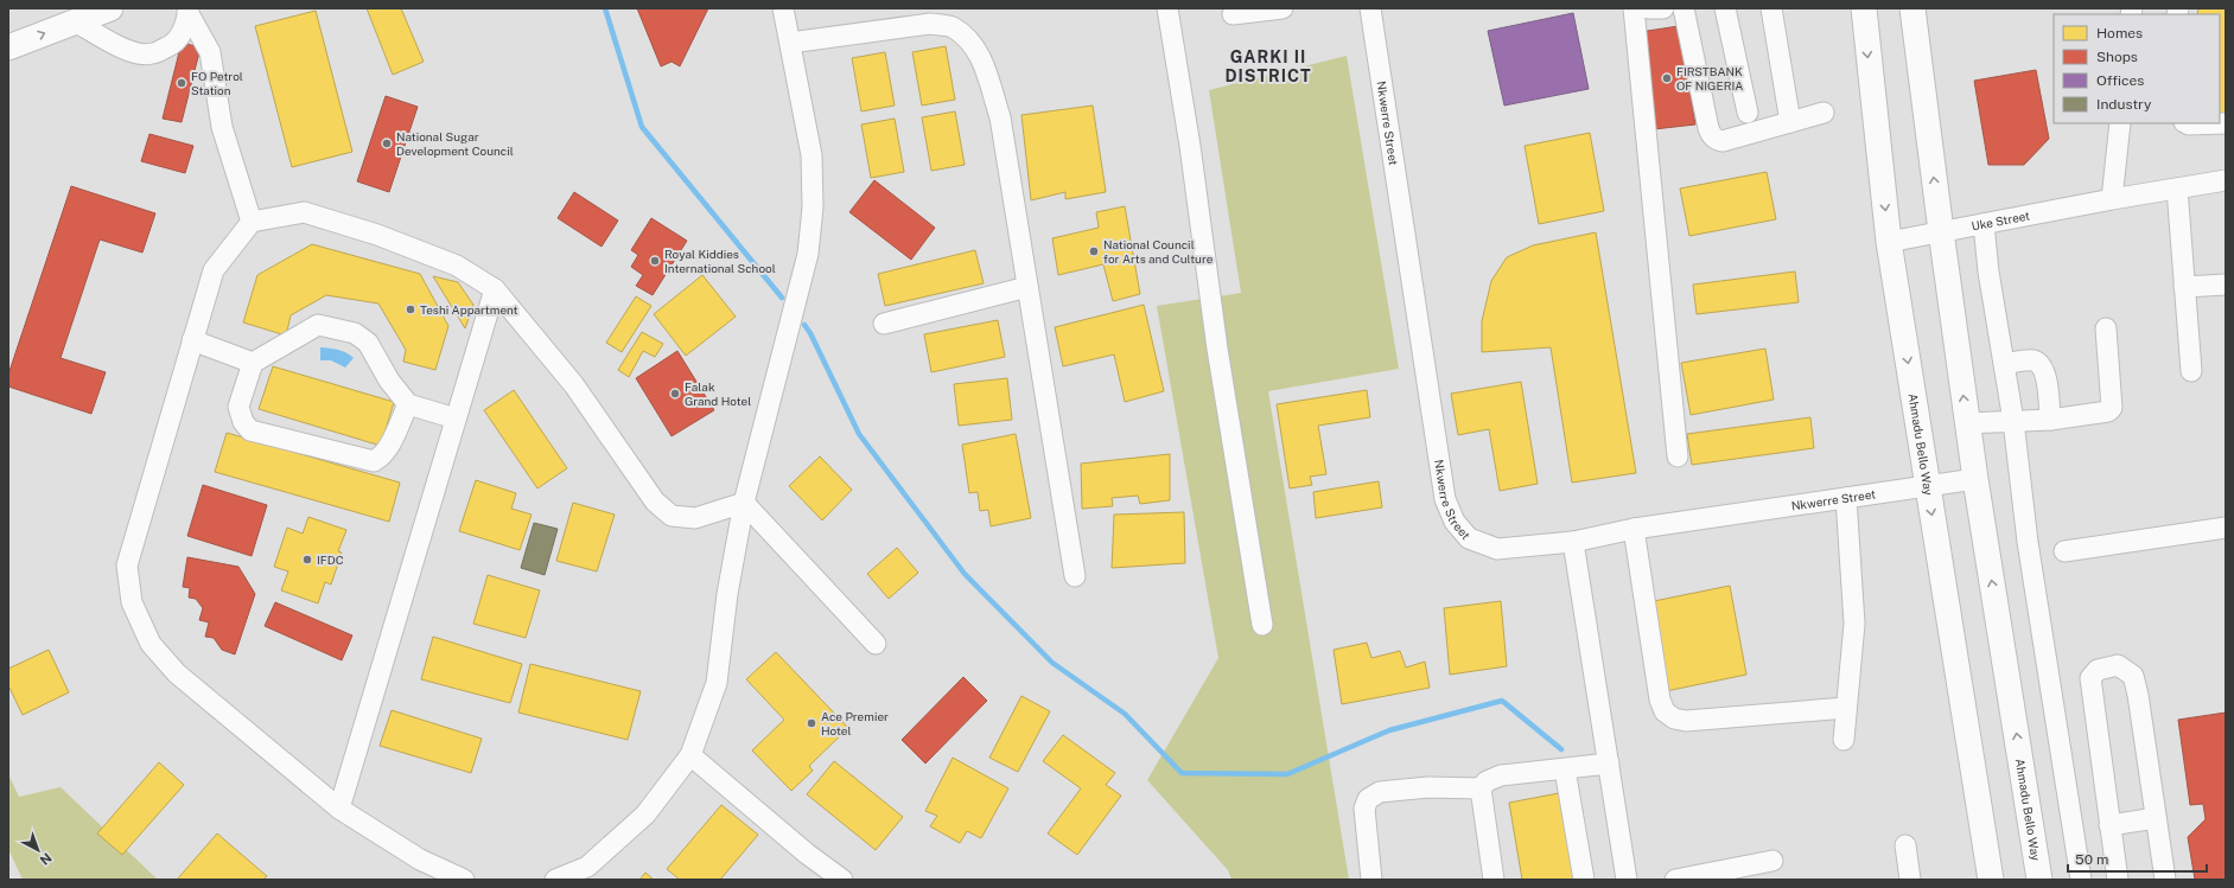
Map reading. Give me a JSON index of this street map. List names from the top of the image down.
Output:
{
  "streets": {
    "main road": ["Ahmadu Bello Way"],
    "street": ["Nkwerre Street", "Uke Street"]
  },
  "crossings": [
    ["Nkwerre Street", "Ahmadu Bello Way"],
    ["Uke Street", "Ahmadu Bello Way"]
  ],
  "districts": ["GARKI II DISTRICT"],
  "places": [
    "FIRSTBANK OF NIGERIA",
    "FO Petrol Station",
    "National Sugar Development Council",
    "National Council for Arts and Culture",
    "Royal Kiddies International School",
    "Teshi Appartment",
    "Falak Grand Hotel",
    "IFDC",
    "Ace Premier Hotel"
  ],
  "legend": [
    "Homes",
    "Shops",
    "Offices",
    "Industry"
  ],
  "scale_bar": "50 m",
  "north": "bottom right"
}
